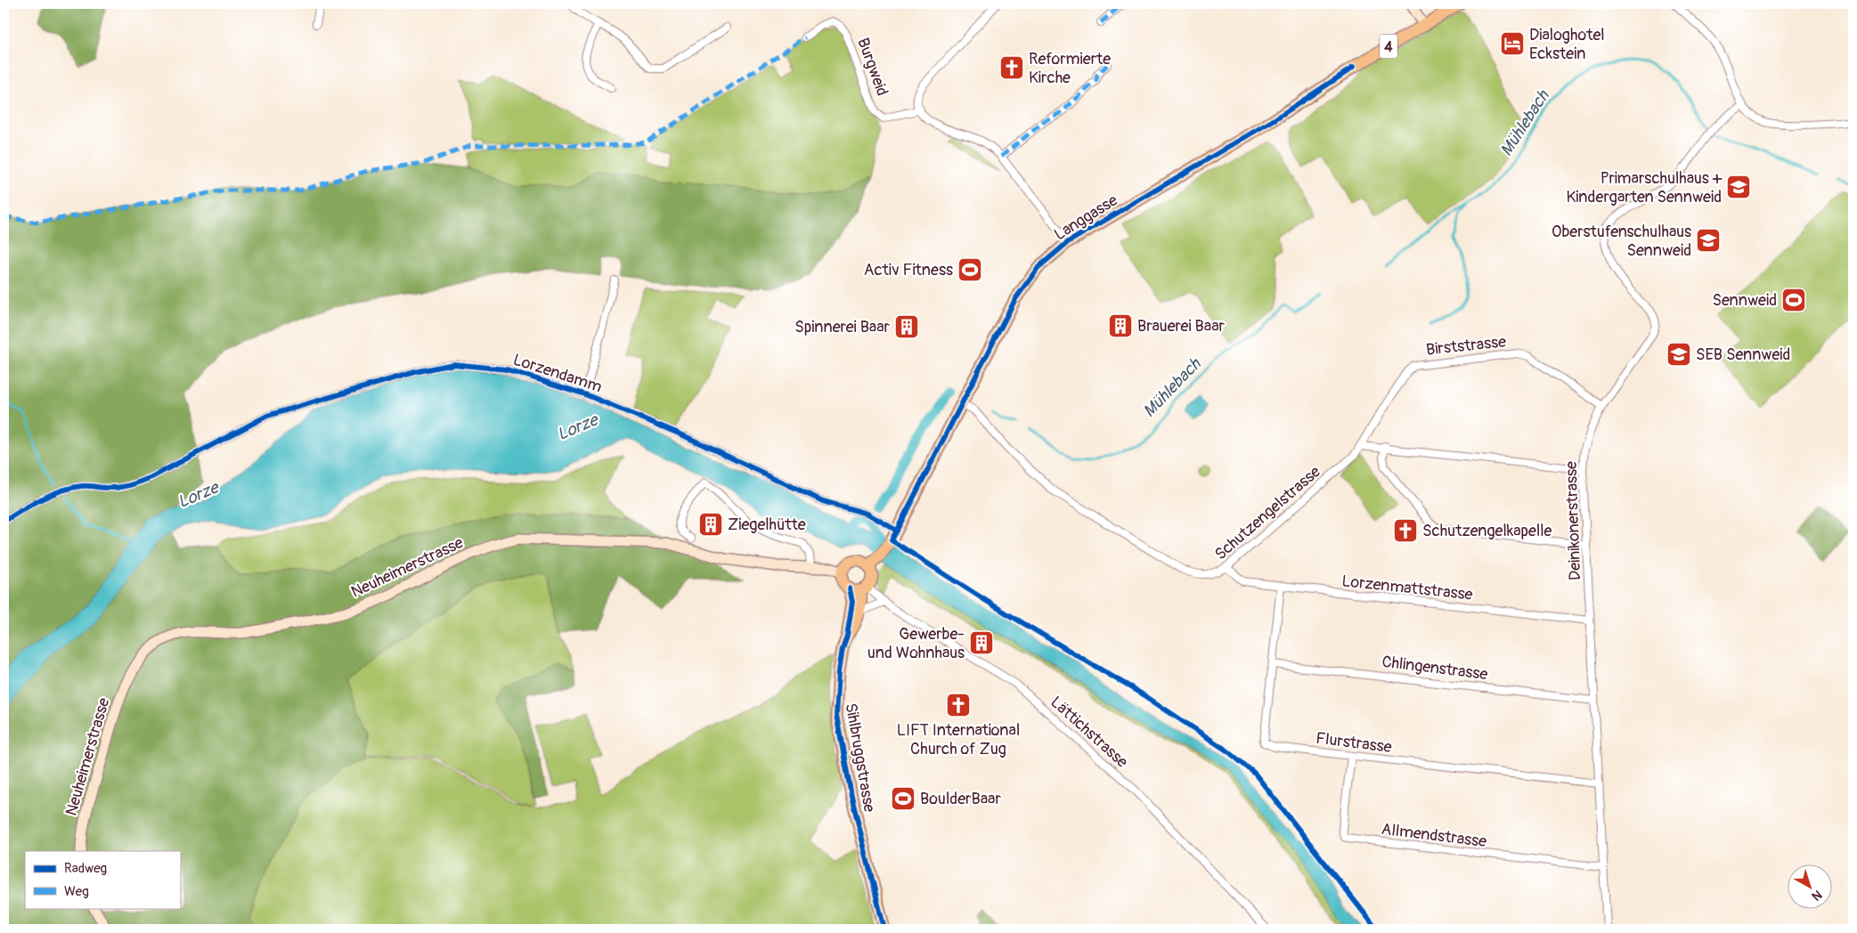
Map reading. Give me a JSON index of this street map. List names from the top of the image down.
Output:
{
  "streets": {
    "main road": ["4", "Langgasse", "Sihlbruggstrasse"],
    "street": [
      "Burgweid",
      "Birststrasse",
      "Lorzendamm",
      "Schutzengelstrasse",
      "Deinikonerstrasse",
      "Neuheimerstrasse",
      "Lorzenmattstrasse",
      "Chlingenstrasse",
      "Lättichstrasse",
      "Flurstrasse",
      "Allmendstrasse"
    ]
  },
  "crossings": [
    ["Langgasse", "Lorzendamm"],
    ["Langgasse", "Schutzengelstrasse"],
    ["Langgasse", "Neuheimerstrasse"],
    ["Langgasse", "Lättichstrasse"],
    ["Langgasse", "Sihlbruggstrasse"],
    ["Birststrasse", "Schutzengelstrasse"],
    ["Birststrasse", "Deinikonerstrasse"],
    ["Schutzengelstrasse", "Lorzenmattstrasse"],
    ["Deinikonerstrasse", "Lorzenmattstrasse"],
    ["Deinikonerstrasse", "Chlingenstrasse"],
    ["Deinikonerstrasse", "Flurstrasse"],
    ["Deinikonerstrasse", "Allmendstrasse"],
    ["Neuheimerstrasse", "Lättichstrasse"],
    ["Neuheimerstrasse", "Sihlbruggstrasse"],
    ["Lorzenmattstrasse", "Flurstrasse"],
    ["Chlingenstrasse", "Flurstrasse"],
    ["Lättichstrasse", "Sihlbruggstrasse"],
    ["Flurstrasse", "Allmendstrasse"]
  ],
  "water": ["Mühlebach", "Lorze"],
  "places": {
    "hotel": ["Dialoghotel Eckstein"],
    "church": ["Reformierte Kirche", "Schutzengelkapelle", "LIFT International Church of Zug"],
    "school or university": ["Primarschulhaus + Kindergarten Sennweid", "Oberstufenschulhaus Sennweid", "SEB Sennweid"],
    "sports": ["Activ Fitness", "Sennweid", "BoulderBaar"],
    "building": [
      "Brauerei Baar",
      "Spinnerei Baar",
      "Ziegelhütte",
      "Gewerbe- und Wohnhaus"
    ]
  },
  "legend": ["Radweg", "Weg"],
  "north": "bottom right"
}
